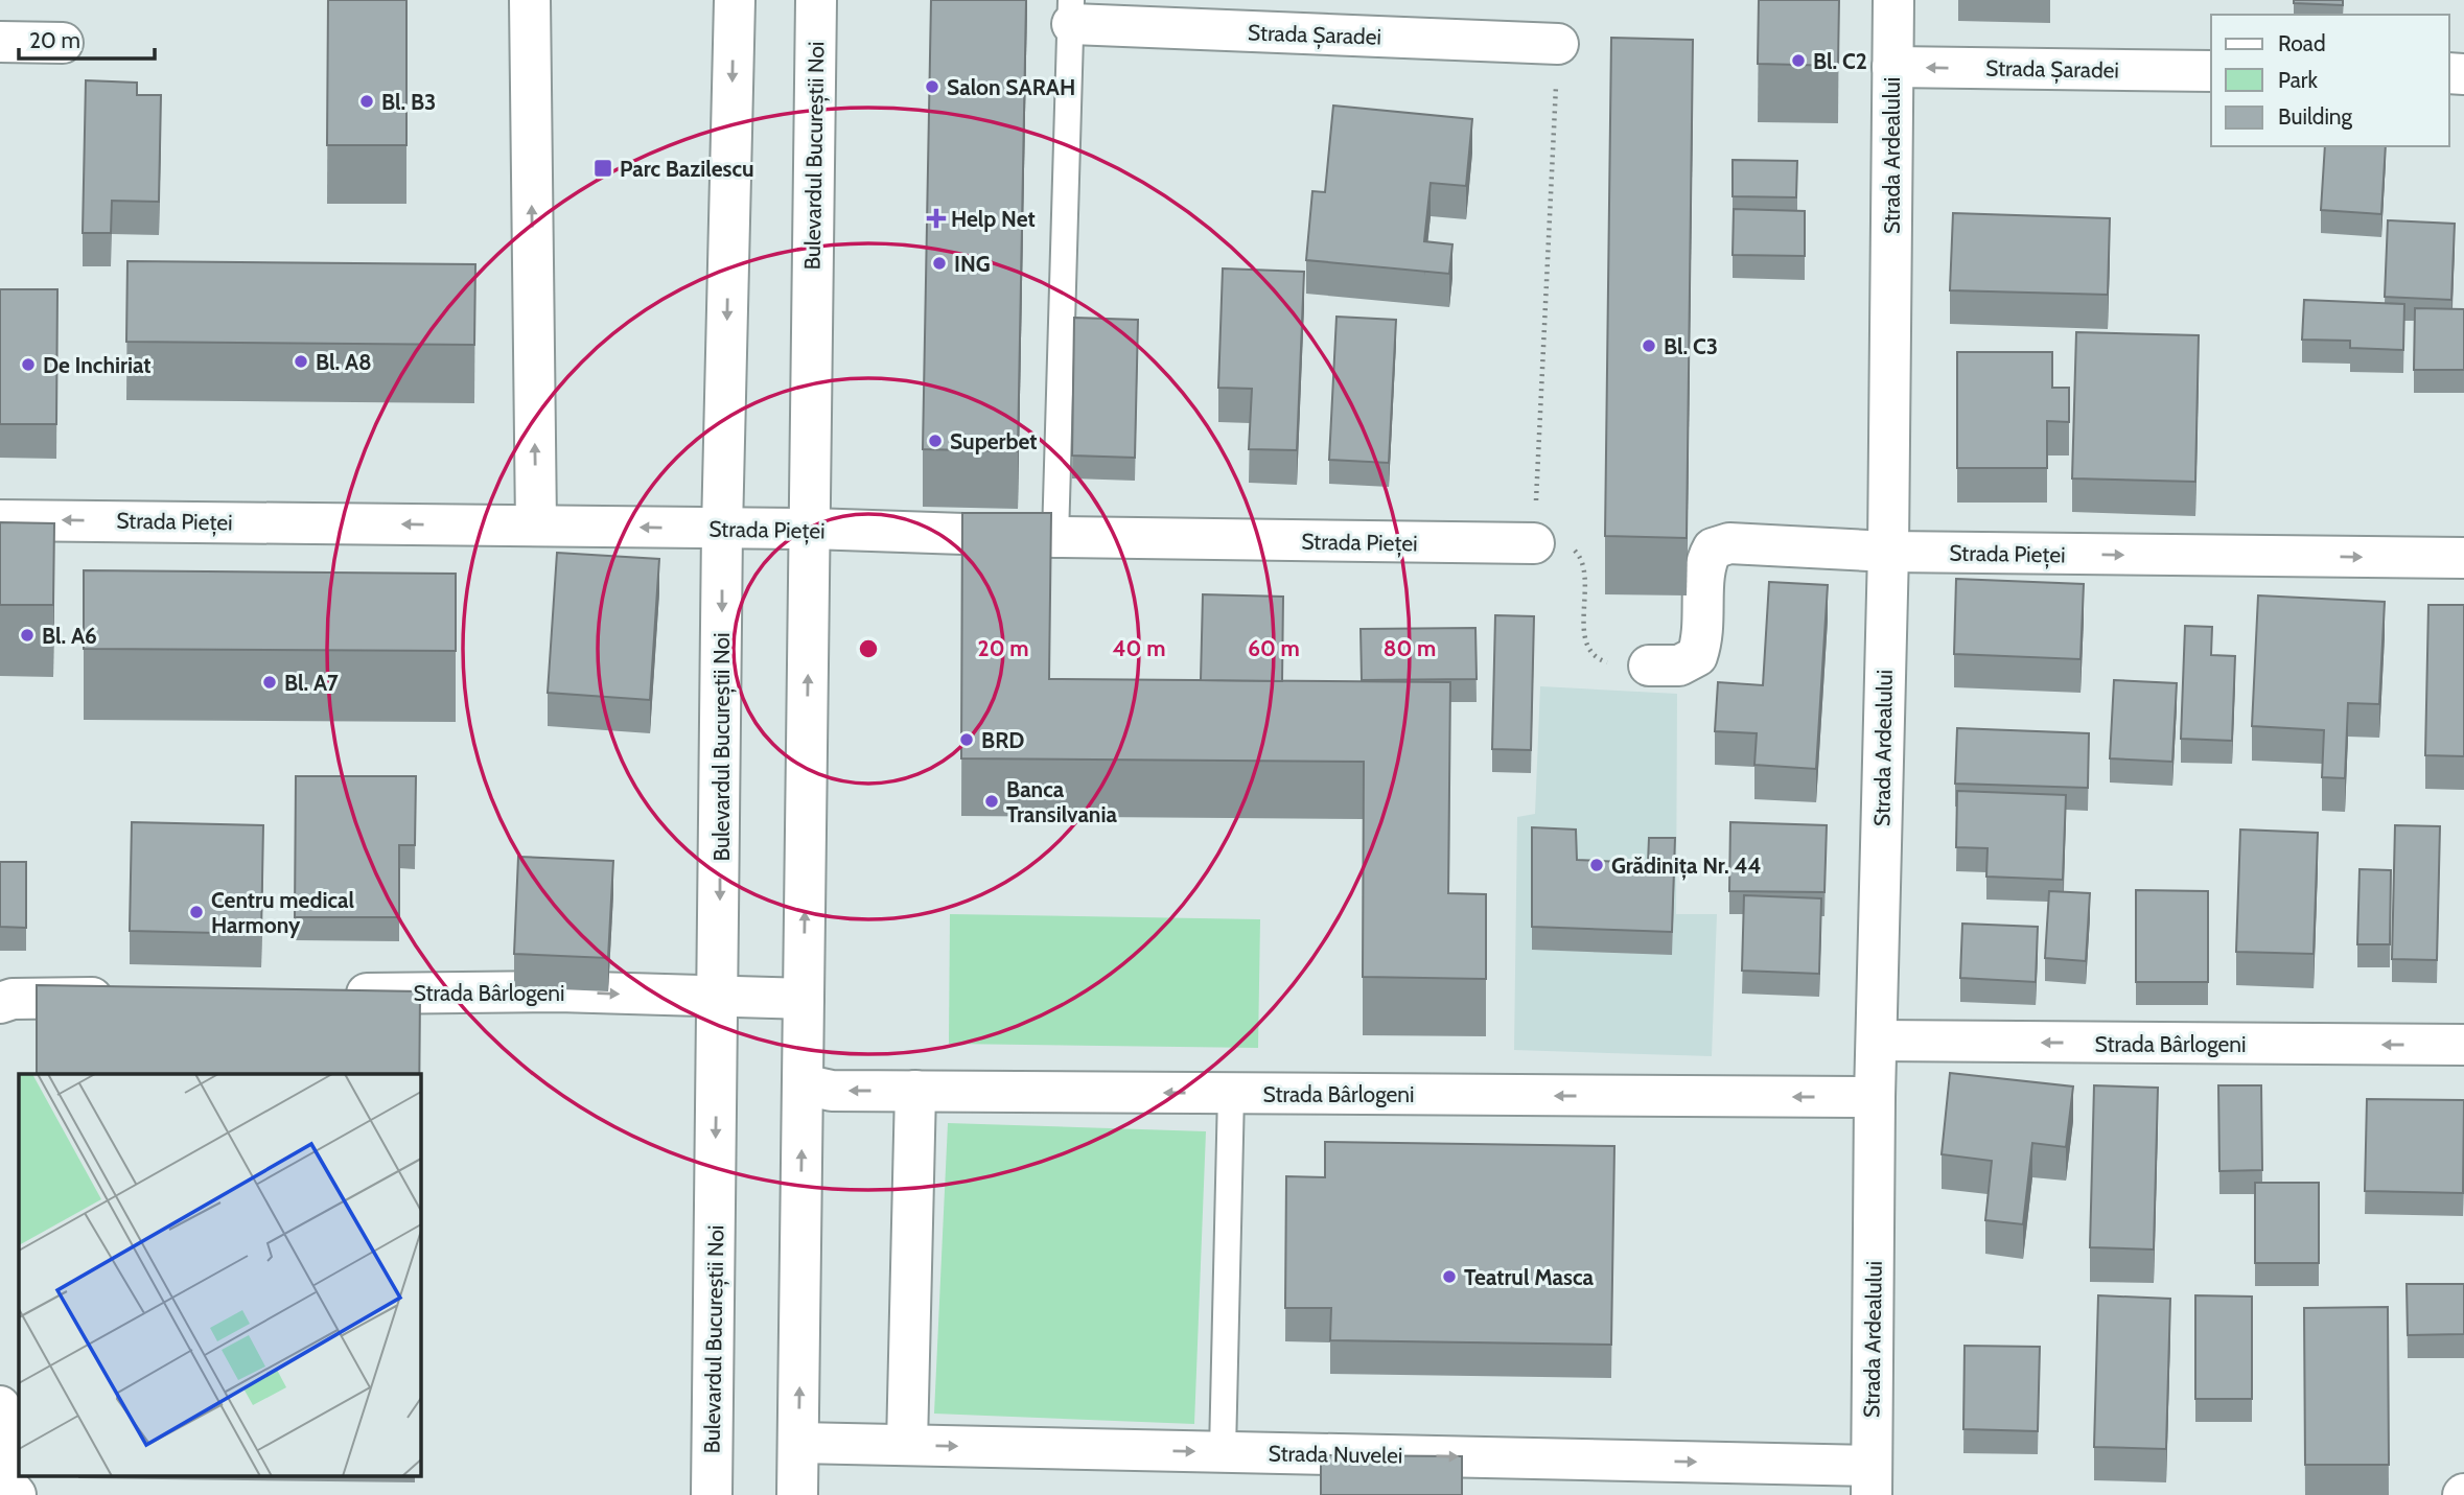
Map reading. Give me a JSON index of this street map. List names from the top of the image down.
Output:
{
  "streets": {
    "street": [
      "Strada Șaradei",
      "Bulevardul Bucureștii Noi",
      "Strada Ardealului",
      "Strada Pieței",
      "Strada Bârlogeni",
      "Strada Nuvelei"
    ]
  },
  "crossings": [
    ["Strada Șaradei", "Strada Ardealului"],
    ["Bulevardul Bucureștii Noi", "Strada Pieței"],
    ["Bulevardul Bucureștii Noi", "Strada Bârlogeni"],
    ["Bulevardul Bucureștii Noi", "Strada Nuvelei"],
    ["Strada Ardealului", "Strada Pieței"],
    ["Strada Ardealului", "Strada Bârlogeni"],
    ["Strada Ardealului", "Strada Nuvelei"]
  ],
  "one_way": ["Strada Șaradei", "Strada Nuvelei"],
  "places": {
    "other": [
      "Bl. C2",
      "Salon SARAH",
      "Bl. B3",
      "ING",
      "Bl. C3",
      "Bl. A8",
      "De Inchiriat",
      "Superbet",
      "Bl. A6",
      "Bl. A7",
      "BRD",
      "Banca Transilvania",
      "Grădinița Nr. 44",
      "Centru medical Harmony",
      "Teatrul Masca"
    ],
    "transit": ["Parc Bazilescu"],
    "health": ["Help Net"]
  },
  "legend": ["Road", "Park", "Building"],
  "scale_bar": "20 m",
  "rings": [
    "20 m",
    "40 m",
    "60 m",
    "80 m"
  ]
}
